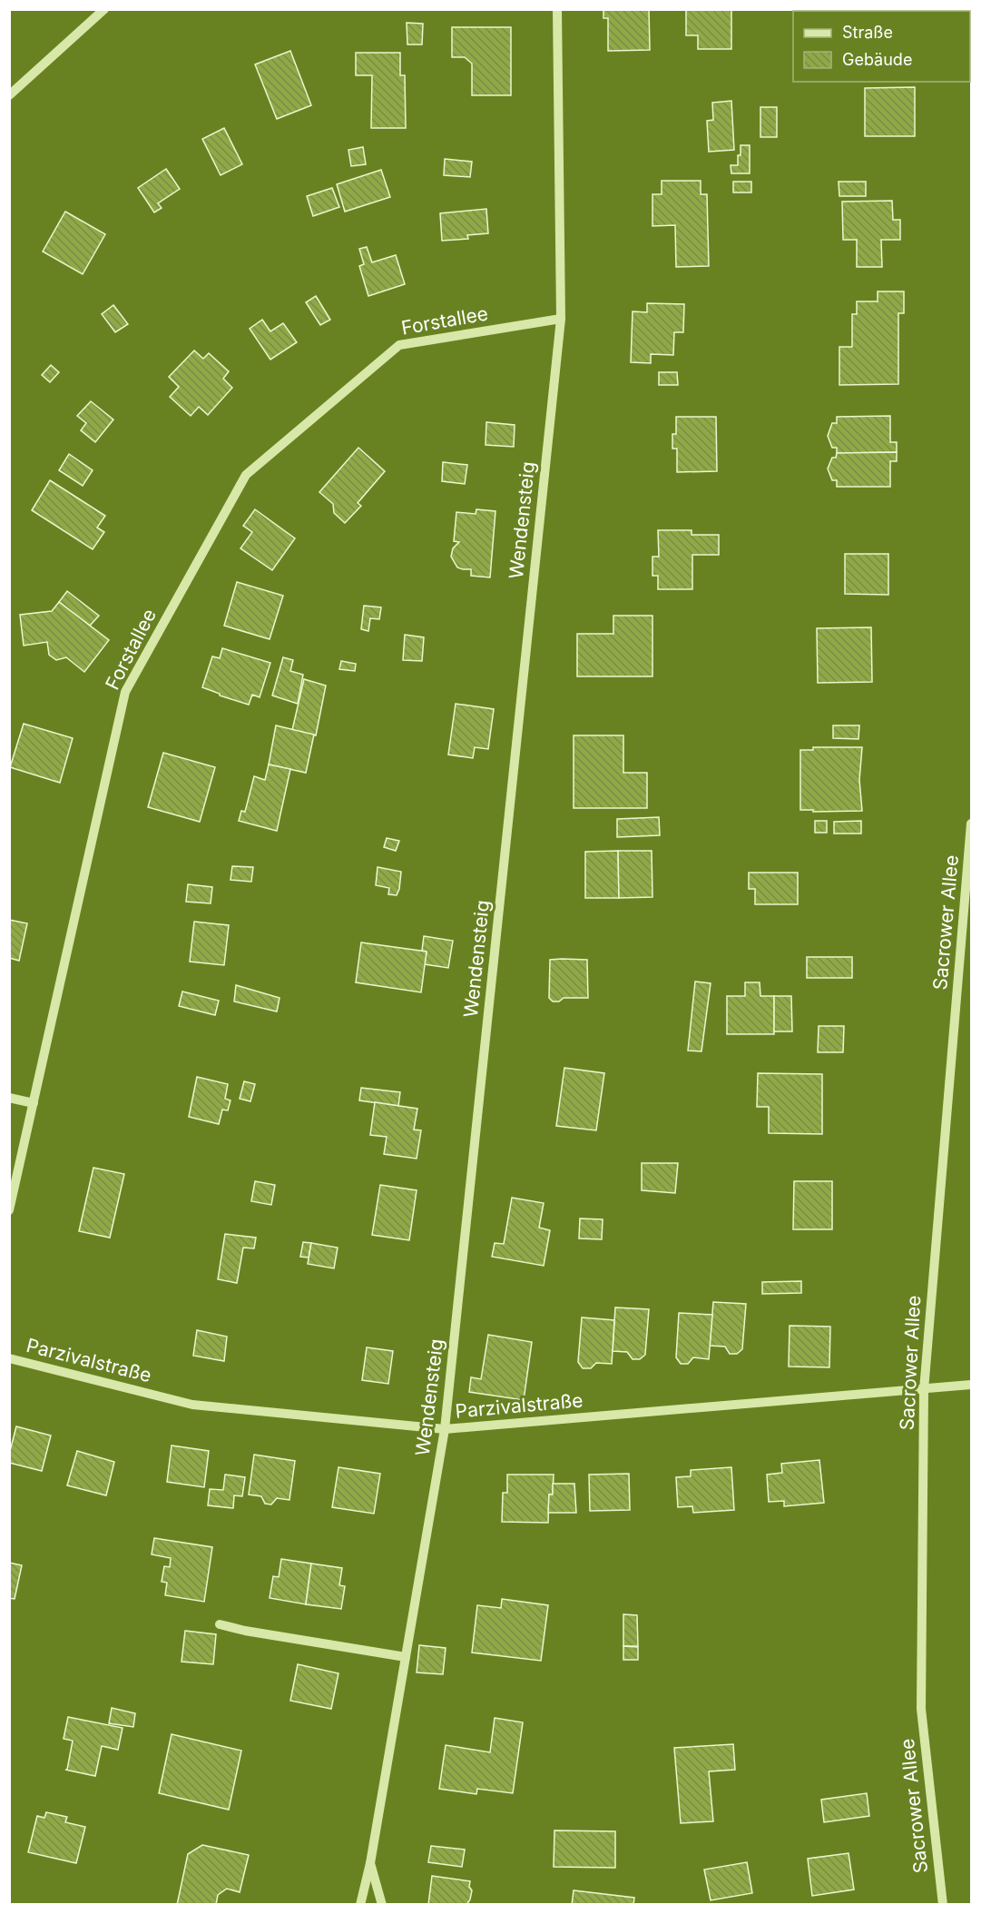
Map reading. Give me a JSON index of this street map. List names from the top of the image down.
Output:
{
  "streets": {
    "street": [
      "Forstallee",
      "Wendensteig",
      "Sacrower Allee",
      "Parzivalstraße"
    ]
  },
  "crossings": [
    ["Forstallee", "Wendensteig"],
    ["Wendensteig", "Parzivalstraße"],
    ["Sacrower Allee", "Parzivalstraße"]
  ],
  "legend": ["Straße", "Gebäude"]
}
